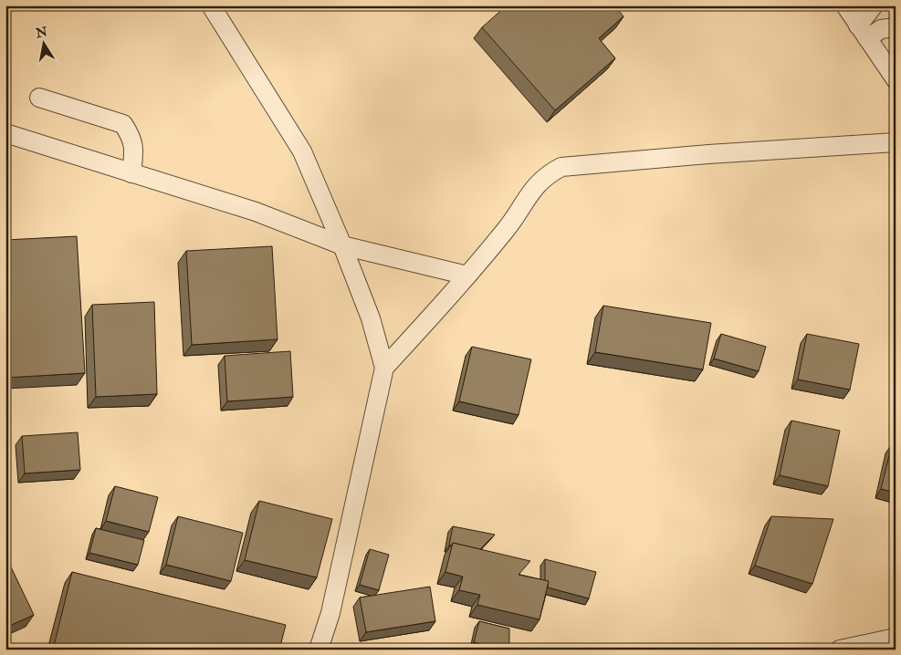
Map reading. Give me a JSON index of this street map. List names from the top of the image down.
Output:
{
  "north": "top"
}
